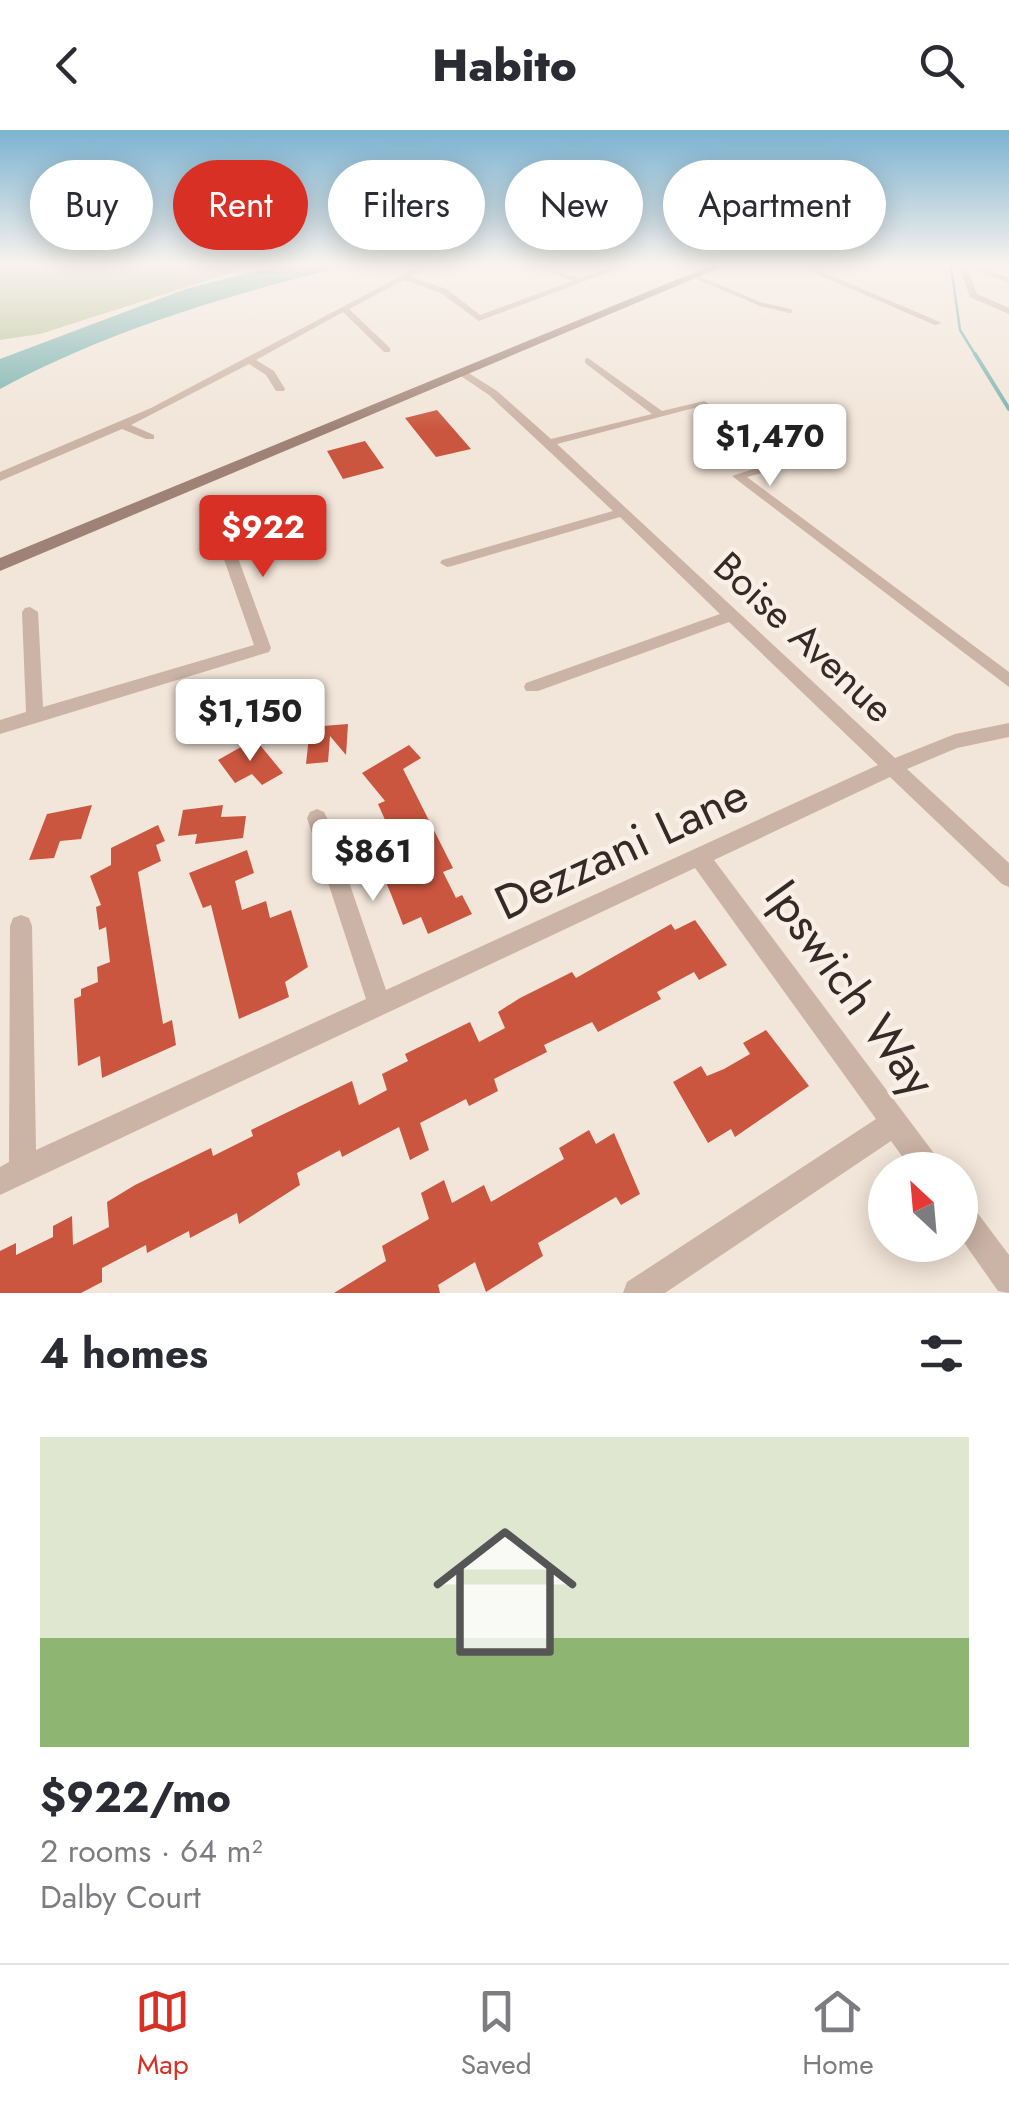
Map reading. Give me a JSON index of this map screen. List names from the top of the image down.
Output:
{
  "streets": {
    "street": ["Boise Avenue", "Dezzani Lane", "Ipswich Way"]
  },
  "crossings": [
    ["Boise Avenue", "Dezzani Lane"],
    ["Dezzani Lane", "Ipswich Way"]
  ],
  "north": "top left",
  "page": {
    "header": "Habito",
    "chip": [
      "Buy",
      "Rent",
      "Filters",
      "New",
      "Apartment"
    ],
    "price": [
      "$1,470",
      "$922",
      "$1,150",
      "$861"
    ],
    "heading": "4 homes",
    "list": [
      {
        "name": "$922/mo",
        "note": "2 rooms · 64 m² · Dalby Court"
      }
    ],
    "tabs": ["Map", "Saved", "Home"]
  }
}
